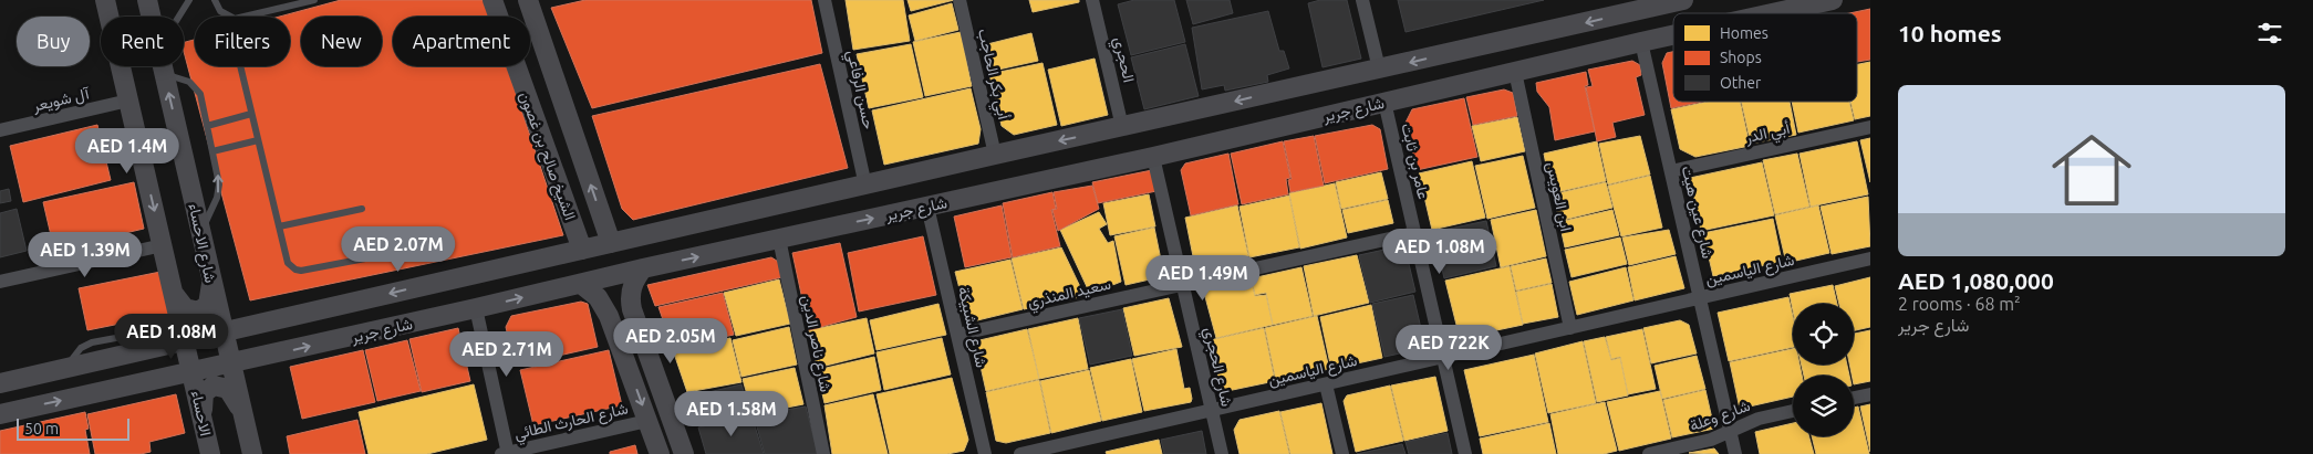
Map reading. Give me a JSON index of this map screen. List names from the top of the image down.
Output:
{
  "streets": {
    "main road": [
      "شارع جرير",
      "الشيخ صالح بن غصون",
      "شارع الاحساء",
      "الاحساء"
    ],
    "street": [
      "الحجري",
      "أبي بكر الحاجب",
      "حسن الرفاعي",
      "آل شويعر",
      "أبي الدر",
      "عامر بن ثابت",
      "ابن العويس",
      "شارع عين هيت",
      "شارع الياسمين",
      "سعيد المنذري",
      "شارع الشبيكة",
      "شارع ناصر الدين",
      "شارع الحجري",
      "شارع وعلة",
      "شارع الحارث الطائي"
    ]
  },
  "crossings": [
    ["شارع جرير", "عامر بن ثابت"],
    ["شارع جرير", "ابن العويس"],
    ["شارع جرير", "شارع عين هيت"],
    ["شارع جرير", "شارع الاحساء"],
    ["شارع جرير", "شارع الشبيكة"],
    ["شارع جرير", "شارع ناصر الدين"],
    ["شارع جرير", "شارع الحجري"],
    ["شارع جرير", "الاحساء"],
    ["أبي الدر", "شارع عين هيت"],
    ["عامر بن ثابت", "شارع الياسمين"],
    ["عامر بن ثابت", "سعيد المنذري"],
    ["ابن العويس", "شارع الياسمين"],
    ["شارع عين هيت", "شارع الياسمين"],
    ["شارع عين هيت", "شارع وعلة"],
    ["شارع الياسمين", "شارع الحجري"],
    ["سعيد المنذري", "شارع الشبيكة"],
    ["سعيد المنذري", "شارع الحجري"]
  ],
  "legend": ["Homes", "Shops", "Other"],
  "scale_bar": "50 m",
  "page": {
    "heading": "10 homes",
    "chip": [
      "Buy",
      "Rent",
      "Filters",
      "New",
      "Apartment"
    ],
    "list": [
      {
        "name": "AED 1,080,000",
        "note": "2 rooms · 68 m² · شارع جرير"
      }
    ],
    "price": [
      "AED 1.4M",
      "AED 2.07M",
      "AED 1.08M",
      "AED 1.39M",
      "AED 1.49M",
      "AED 1.08M",
      "AED 2.05M",
      "AED 722K",
      "AED 2.71M",
      "AED 1.58M"
    ],
    "scale": "50 m"
  }
}
